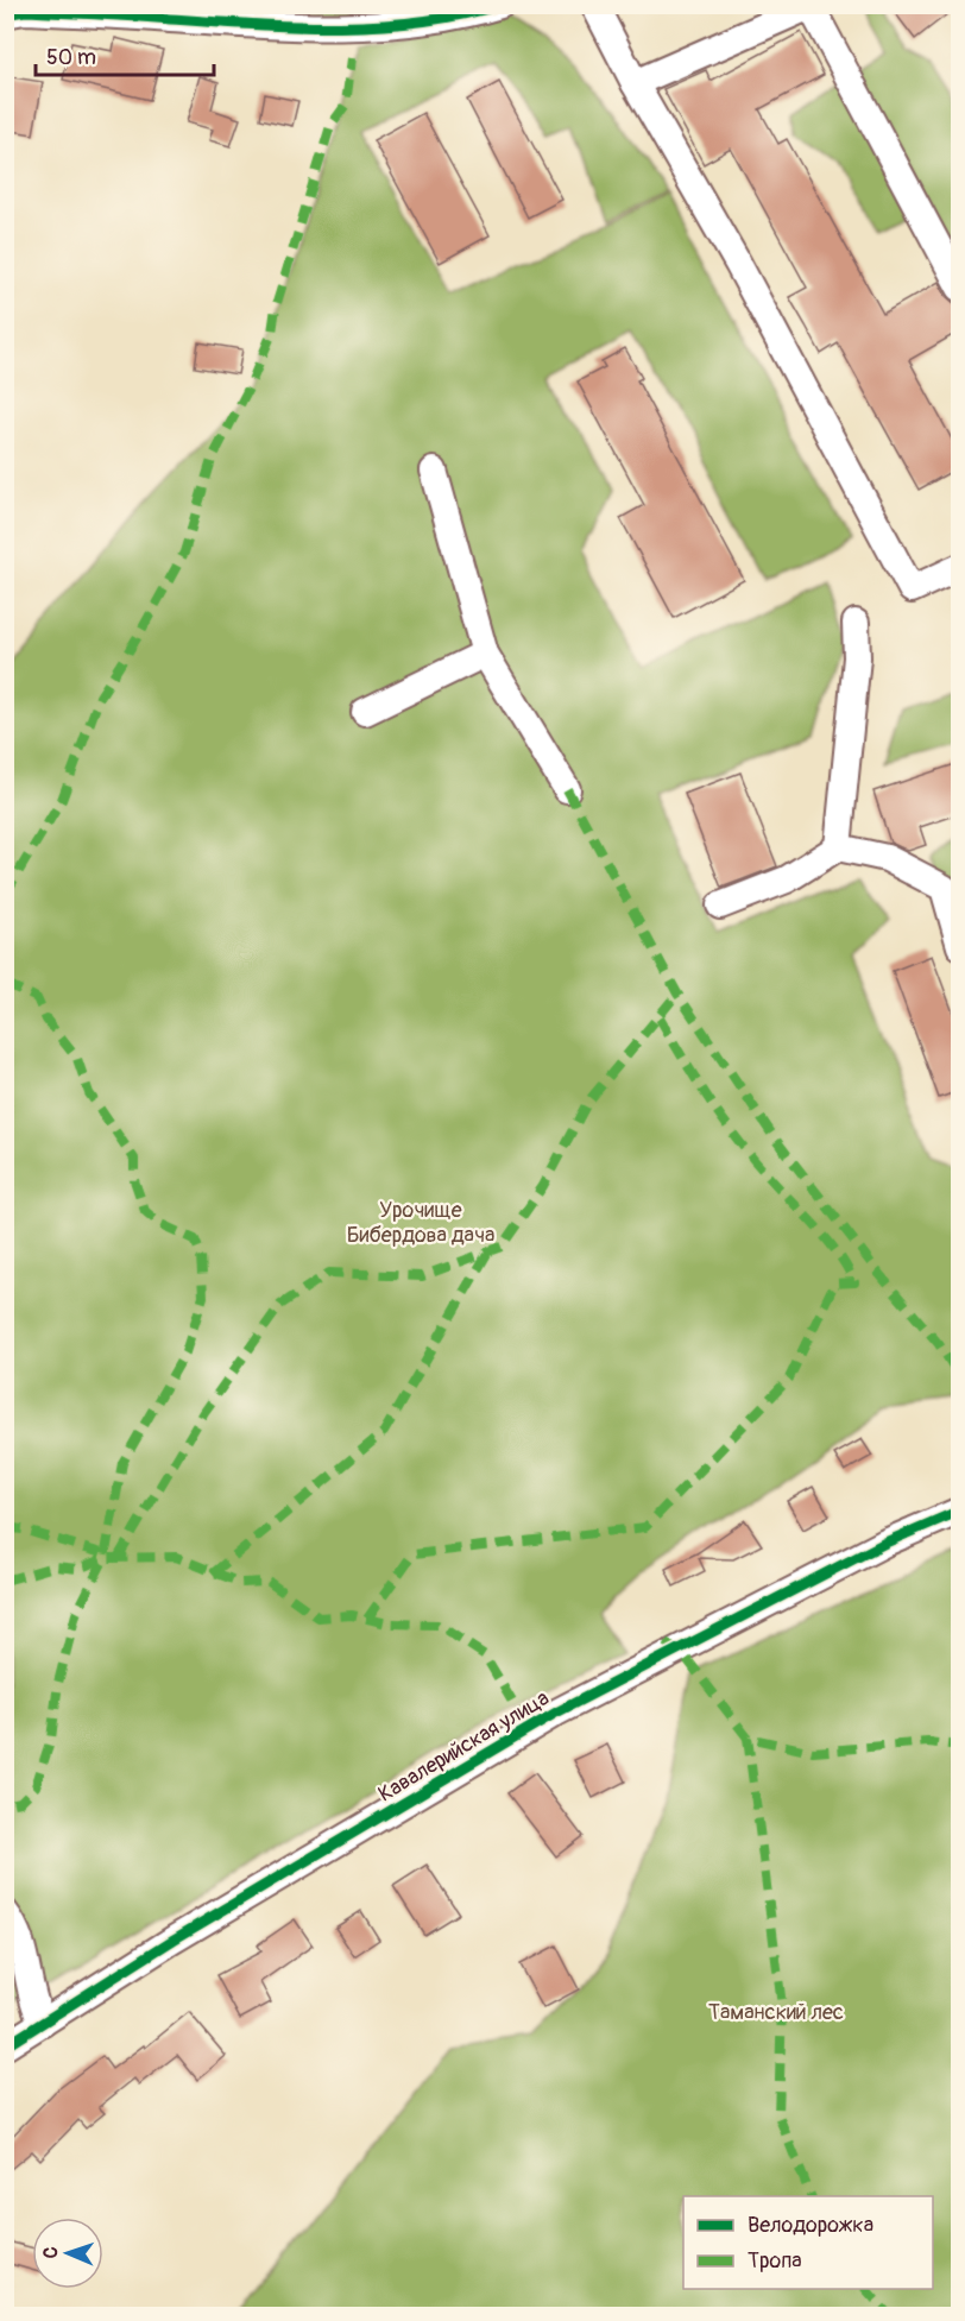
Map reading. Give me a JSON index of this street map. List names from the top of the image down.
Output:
{
  "streets": {
    "street": ["Кавалерийская улица"]
  },
  "parks": ["Урочище Бибердова дача", "Таманский лес"],
  "legend": ["Велодорожка", "Тропа"],
  "scale_bar": "50 m",
  "north": "left"
}
